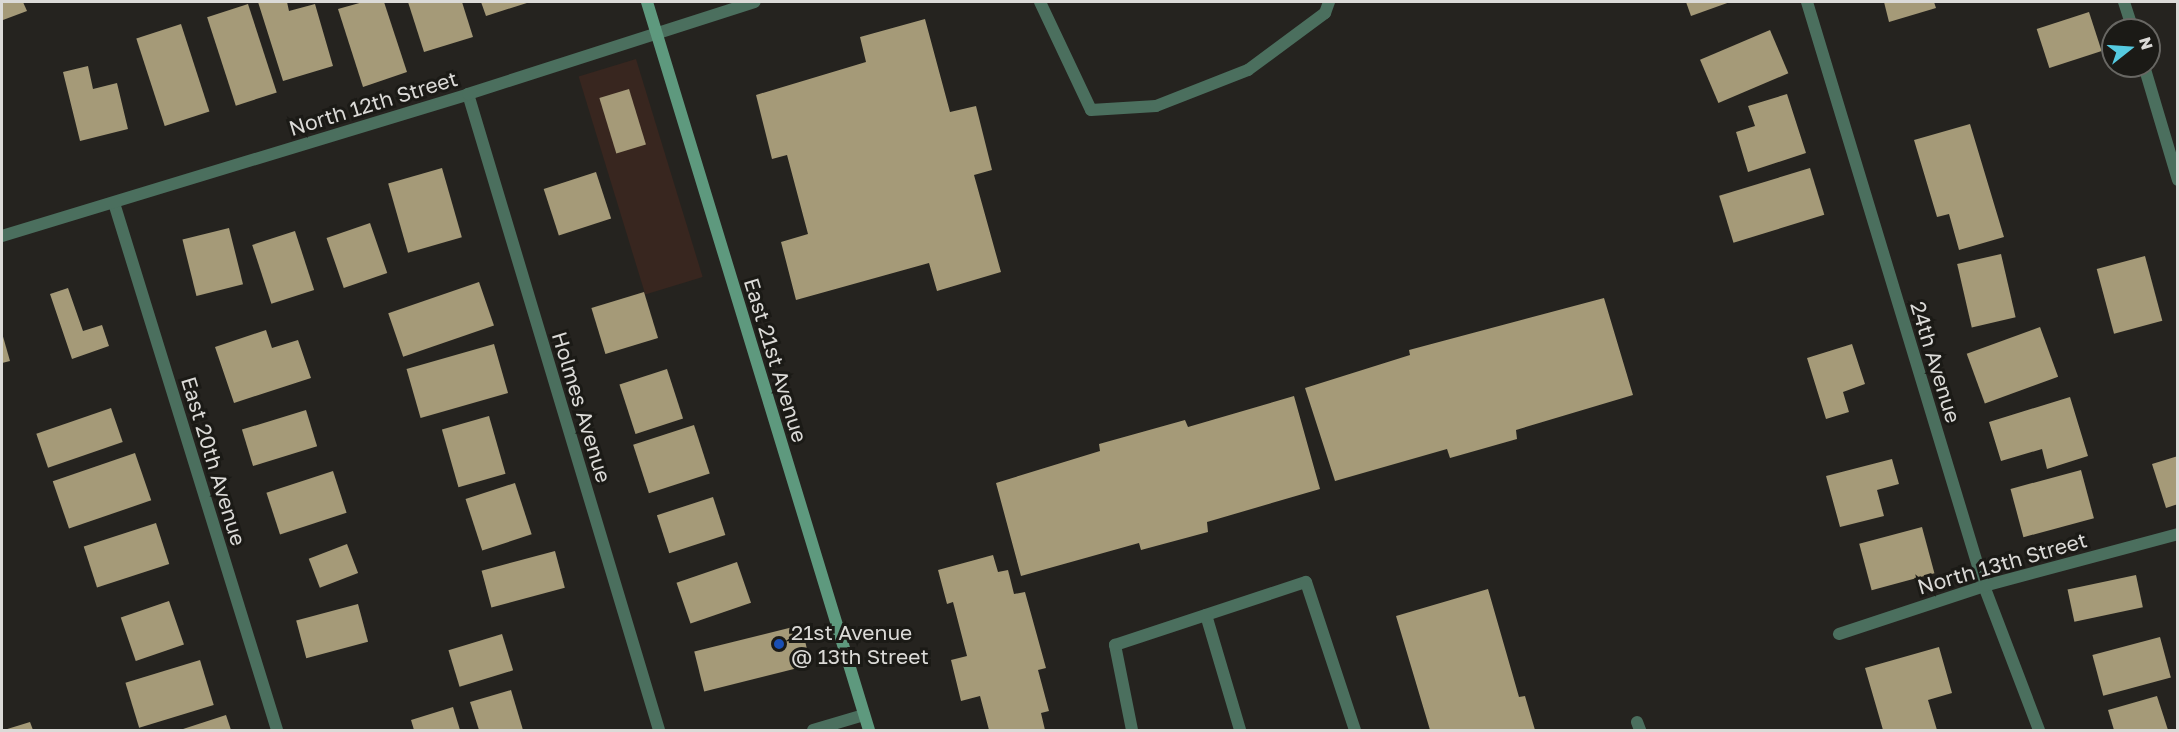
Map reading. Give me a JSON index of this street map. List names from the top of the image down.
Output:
{
  "streets": {
    "street": [
      "North 12th Street",
      "East 21st Avenue",
      "24th Avenue",
      "Holmes Avenue",
      "East 20th Avenue",
      "North 13th Street"
    ]
  },
  "crossings": [
    ["North 12th Street", "East 21st Avenue"],
    ["North 12th Street", "Holmes Avenue"],
    ["North 12th Street", "East 20th Avenue"],
    ["24th Avenue", "North 13th Street"]
  ],
  "places": ["21st Avenue @ 13th Street"],
  "north": "right"
}
